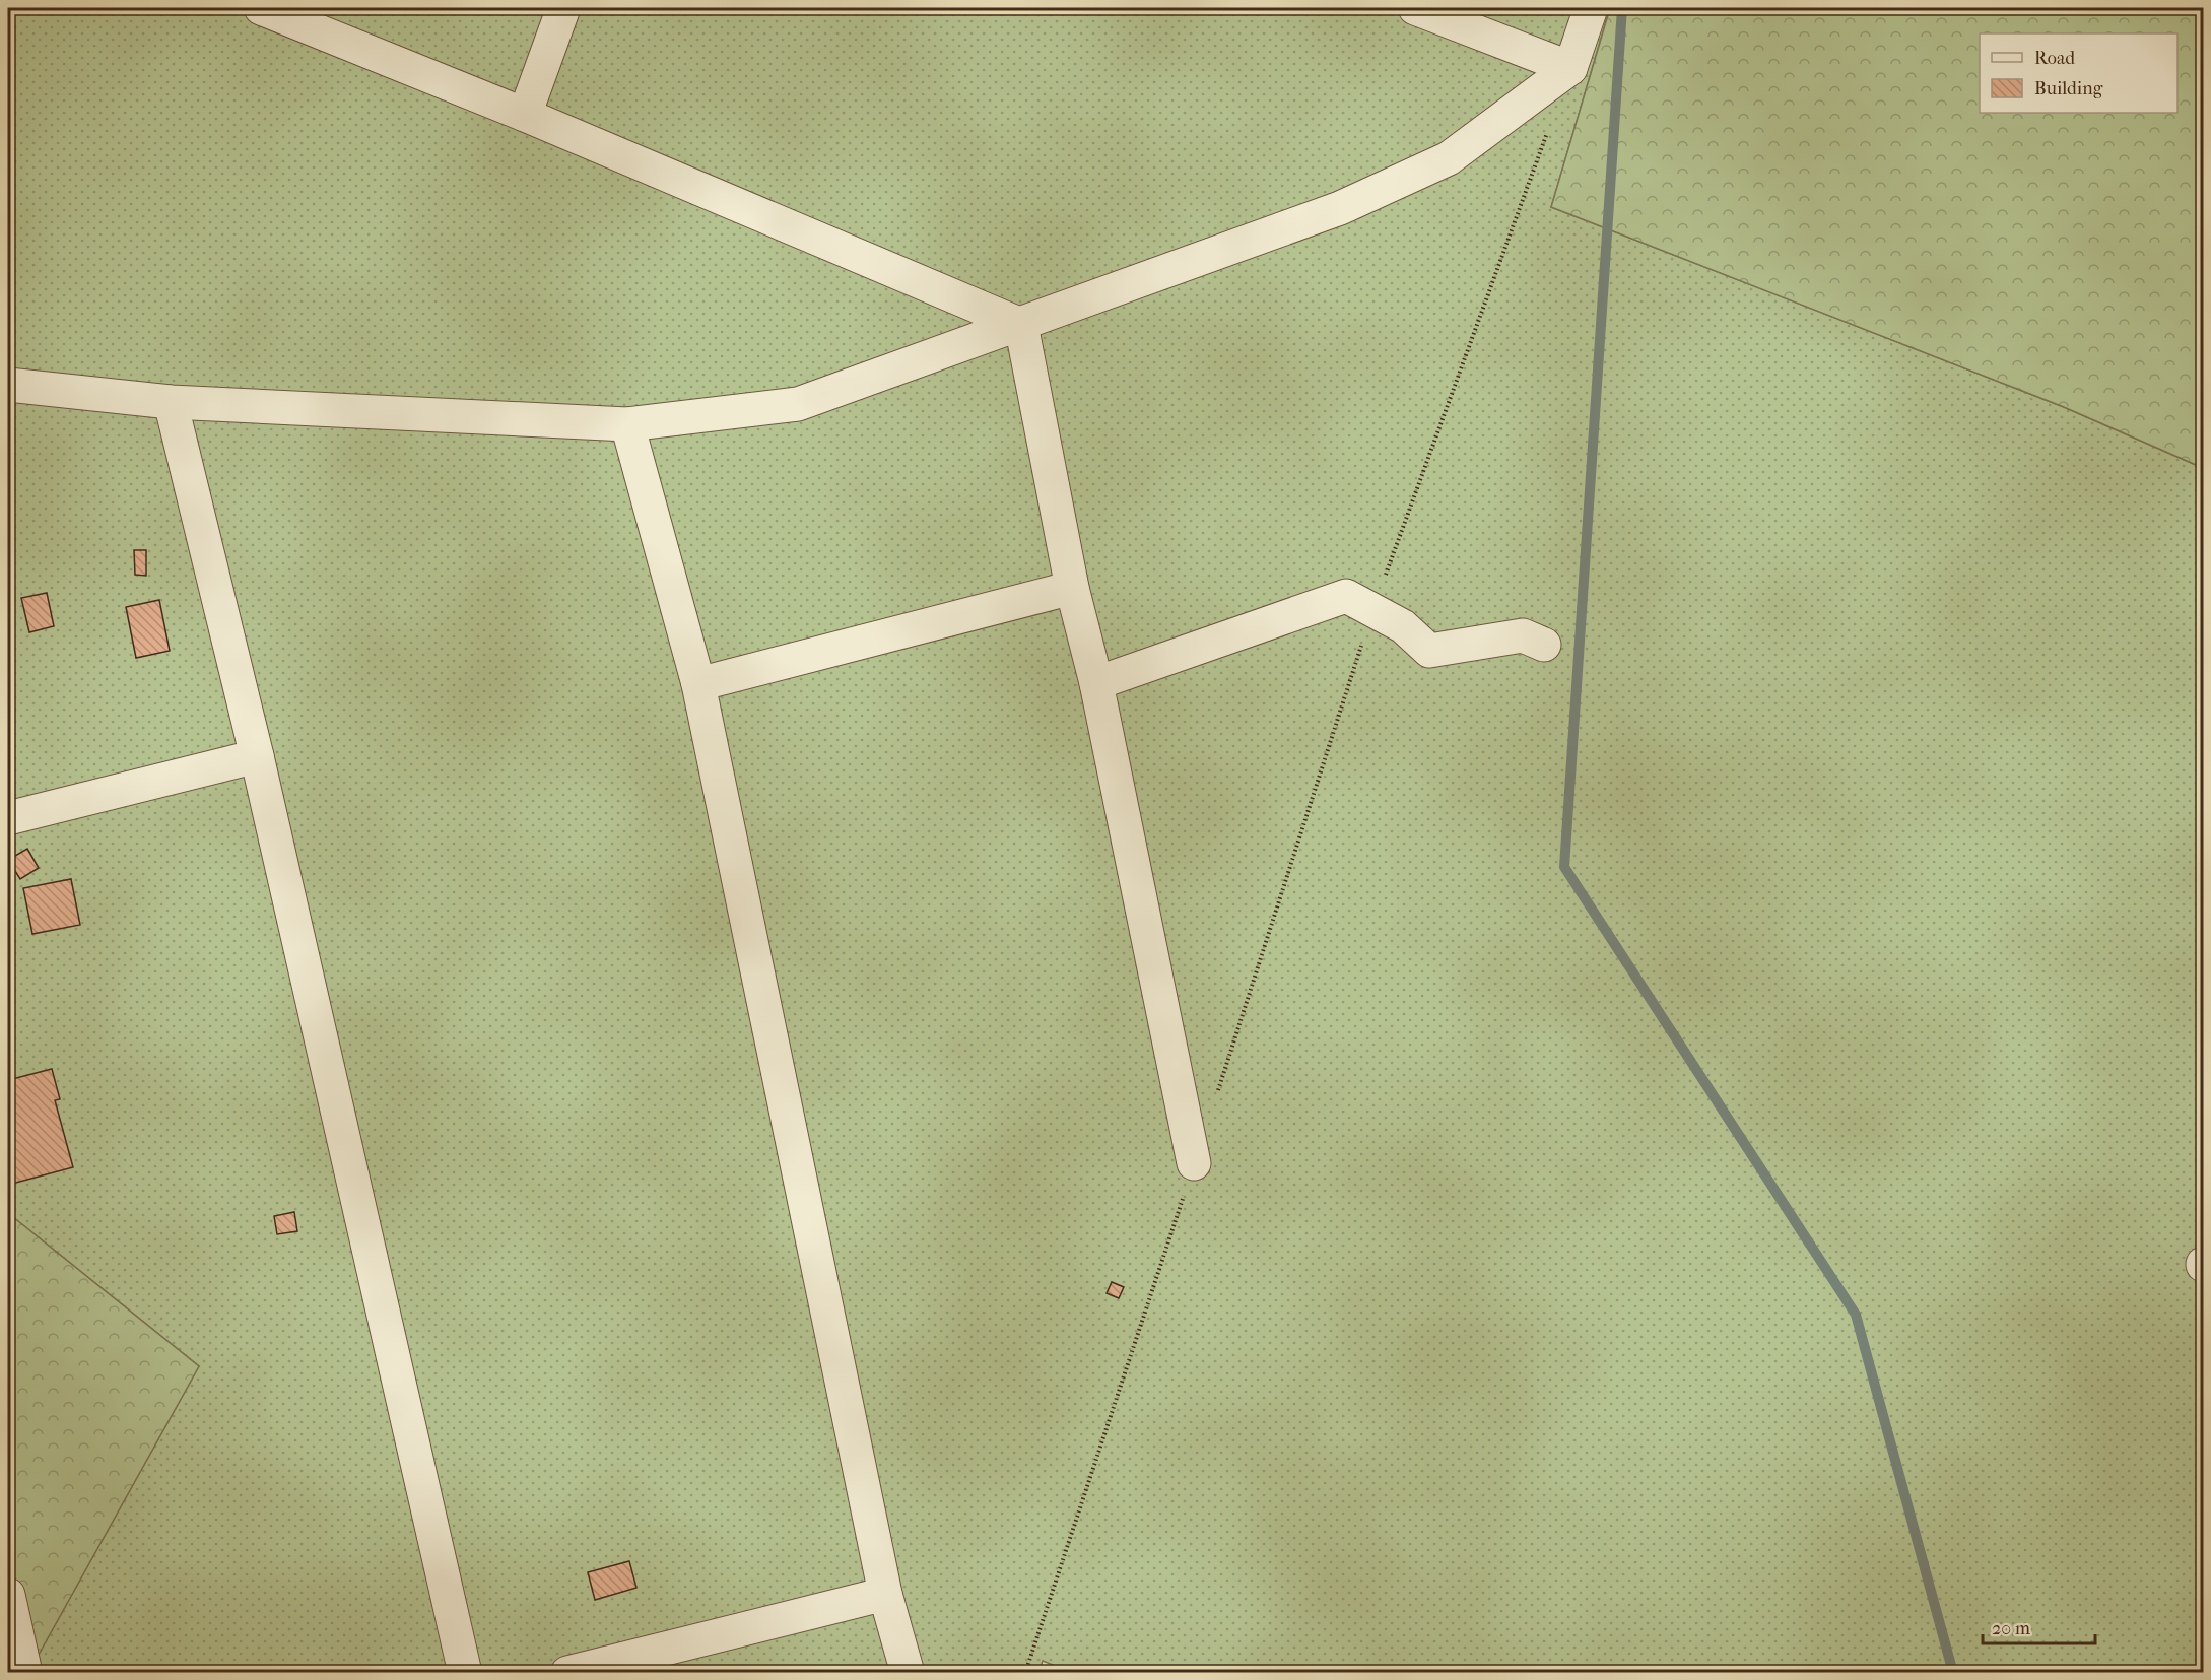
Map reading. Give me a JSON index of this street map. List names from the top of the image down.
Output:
{
  "legend": ["Road", "Building"],
  "scale_bar": "20 m"
}
